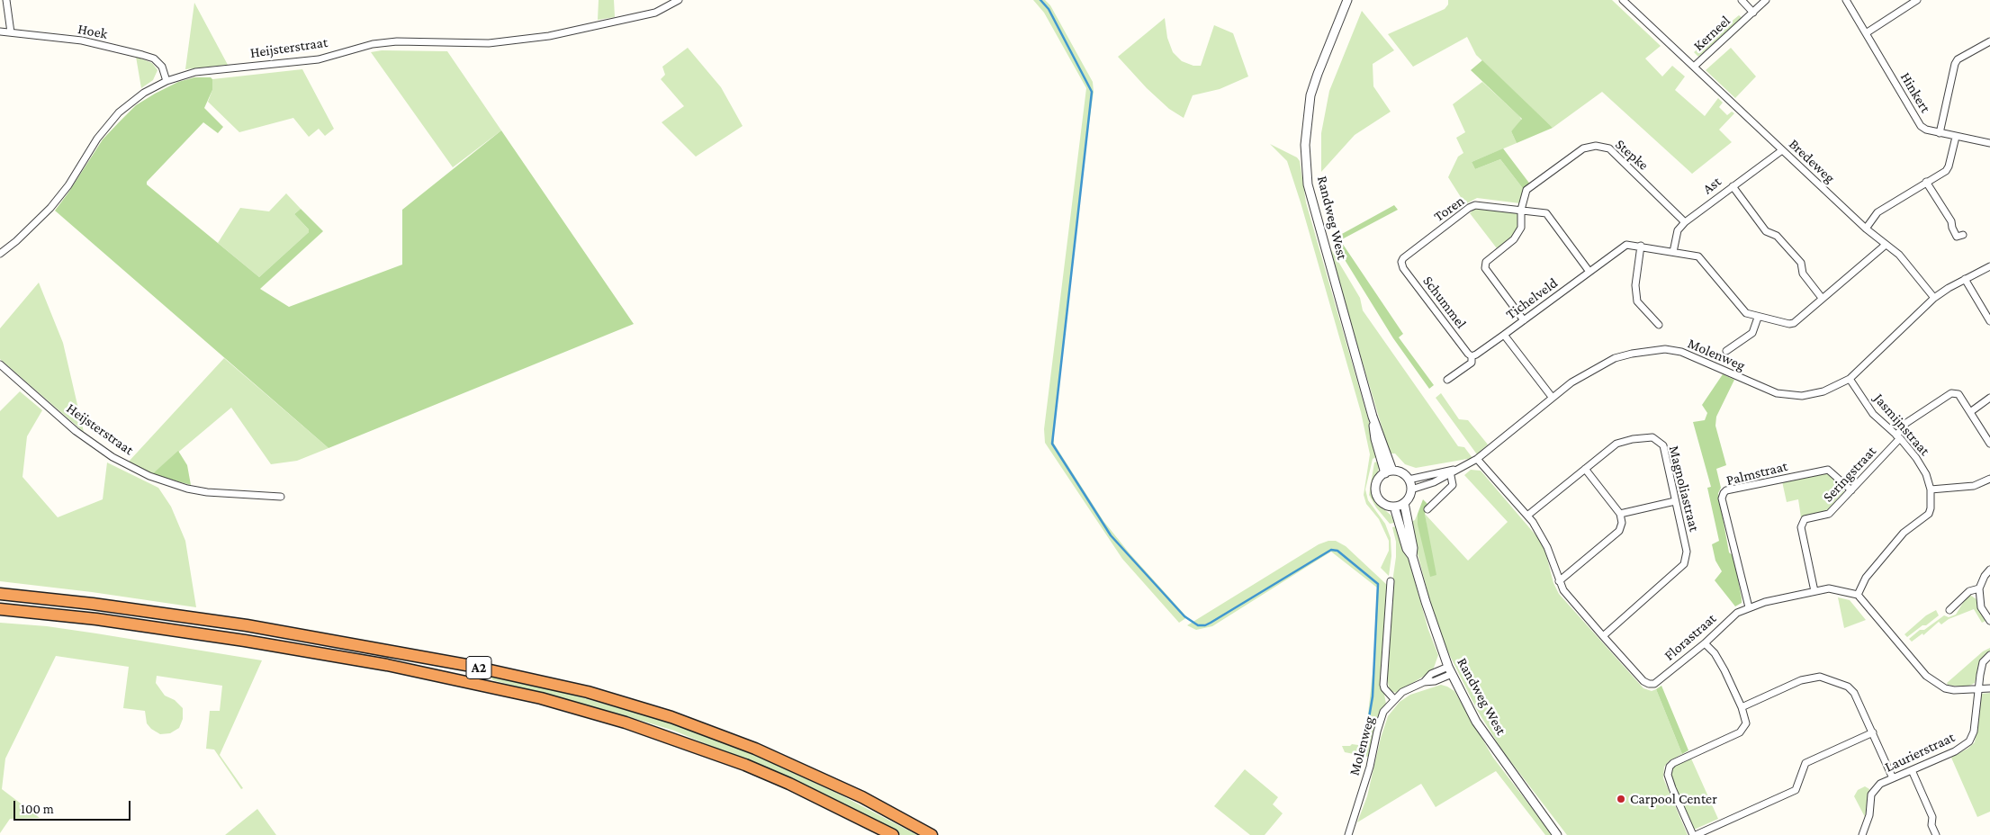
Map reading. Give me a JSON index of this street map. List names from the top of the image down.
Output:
{
  "streets": {
    "highway": ["A2"],
    "street": [
      "Hoek",
      "Kerneel",
      "Heijsterstraat",
      "Hinkert",
      "Stepke",
      "Bredeweg",
      "Ast",
      "Toren",
      "Randweg West",
      "Tichelveld",
      "Schummel",
      "Molenweg",
      "Jasmijnstraat",
      "Palmstraat",
      "Seringstraat",
      "Magnoliastraat",
      "Florastraat",
      "Laurierstraat"
    ]
  },
  "crossings": [
    ["Hoek", "Heijsterstraat"],
    ["Kerneel", "Bredeweg"],
    ["Stepke", "Ast"],
    ["Stepke", "Toren"],
    ["Bredeweg", "Ast"],
    ["Bredeweg", "Tichelveld"],
    ["Bredeweg", "Molenweg"],
    ["Ast", "Tichelveld"],
    ["Toren", "Tichelveld"],
    ["Toren", "Schummel"],
    ["Randweg West", "Molenweg"],
    ["Tichelveld", "Molenweg"],
    ["Molenweg", "Jasmijnstraat"],
    ["Molenweg", "Florastraat"],
    ["Jasmijnstraat", "Seringstraat"],
    ["Jasmijnstraat", "Florastraat"],
    ["Palmstraat", "Seringstraat"],
    ["Palmstraat", "Florastraat"],
    ["Seringstraat", "Florastraat"],
    ["Magnoliastraat", "Florastraat"]
  ],
  "places": ["Carpool Center"],
  "scale_bar": "100 m"
}
